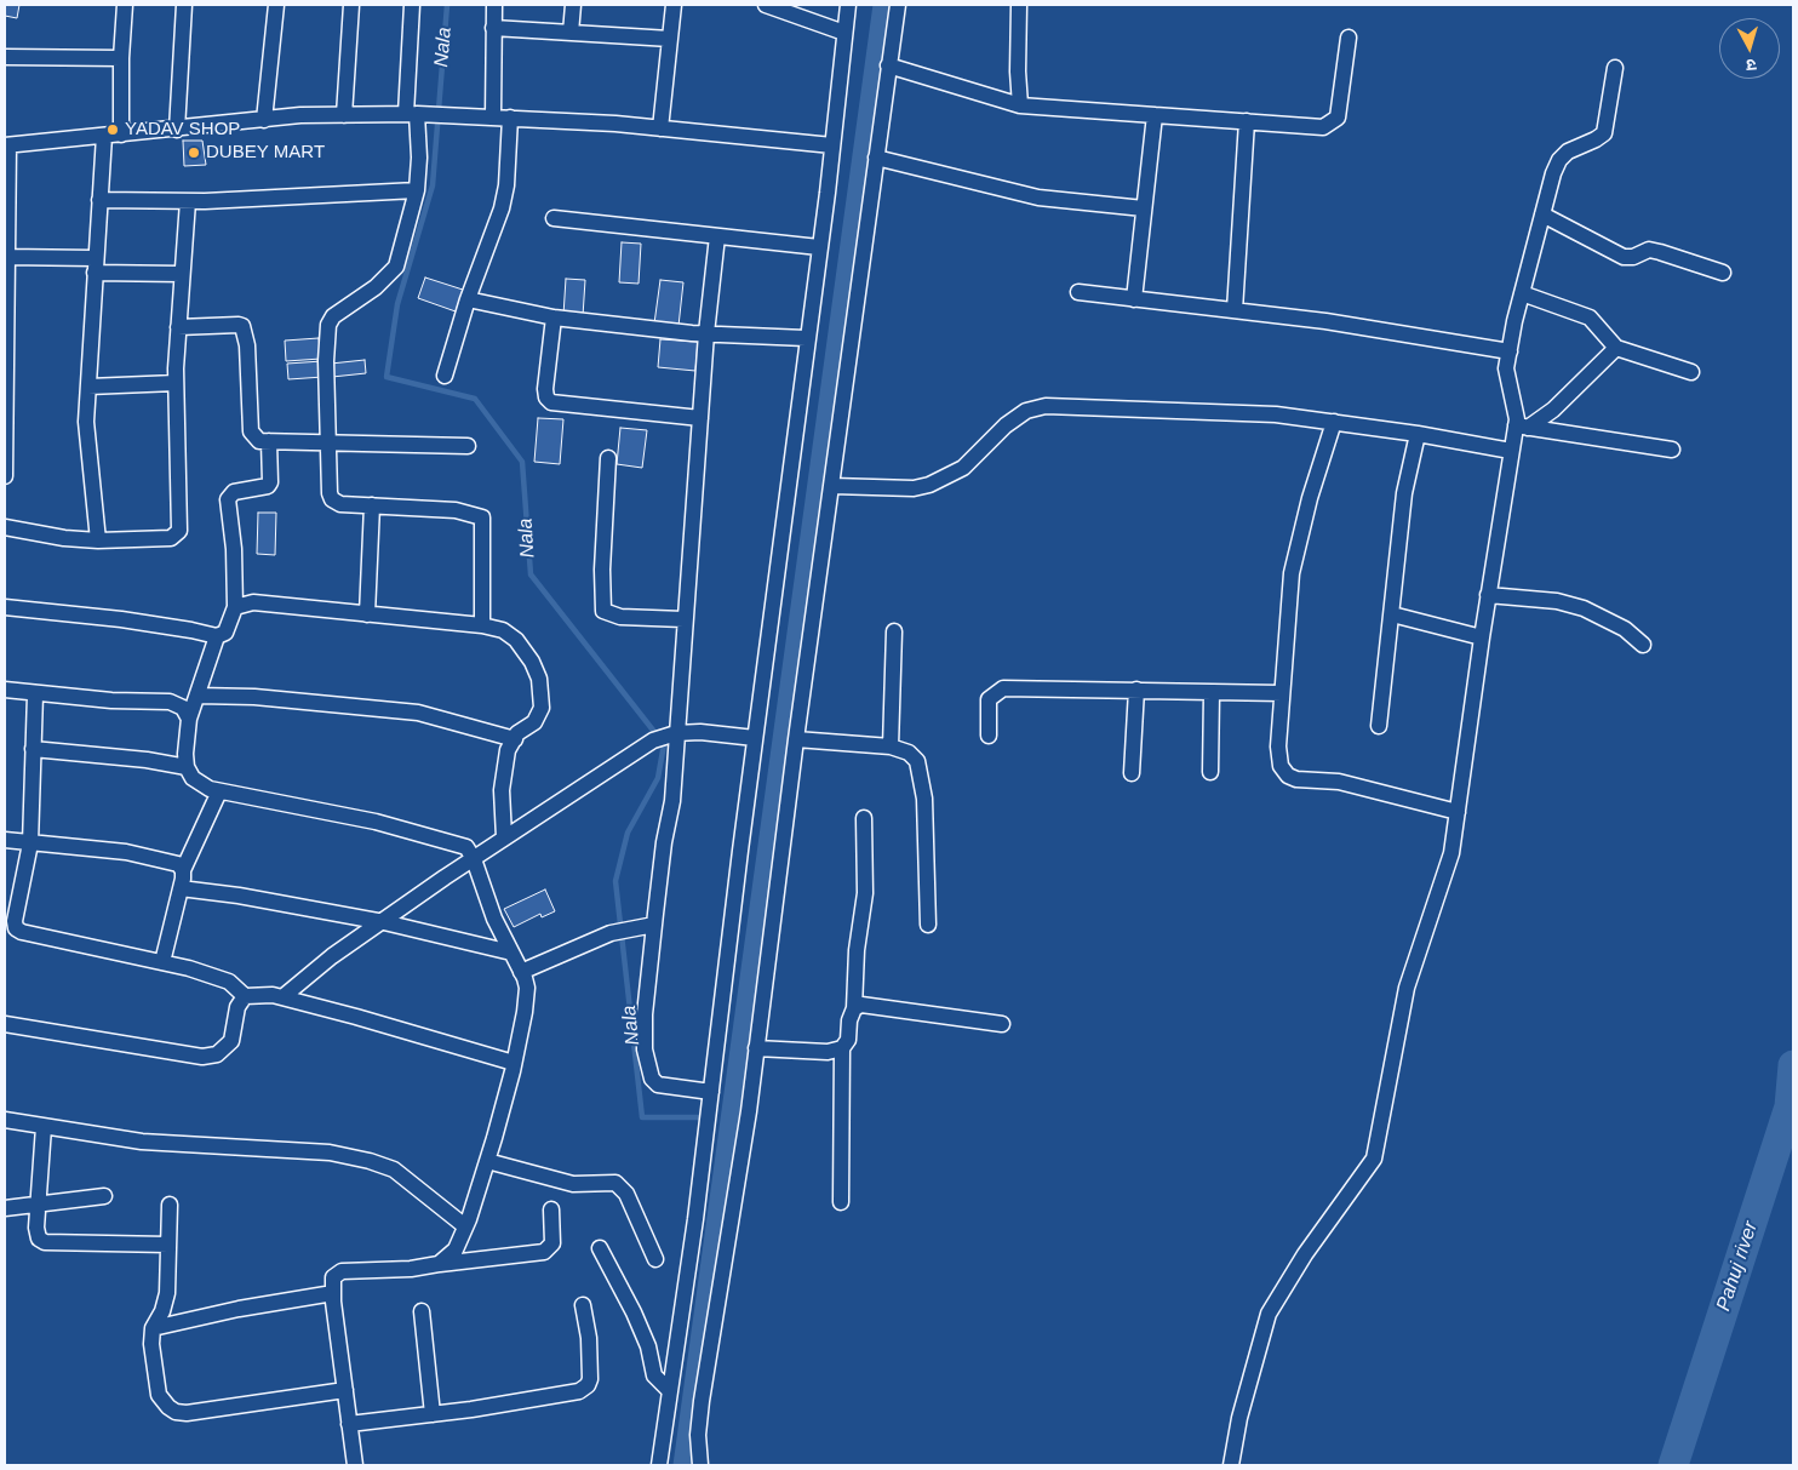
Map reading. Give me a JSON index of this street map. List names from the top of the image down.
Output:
{
  "water": ["Nala", "Pahuj river"],
  "places": ["YADAV SHOP", "DUBEY MART"],
  "north": "bottom"
}
